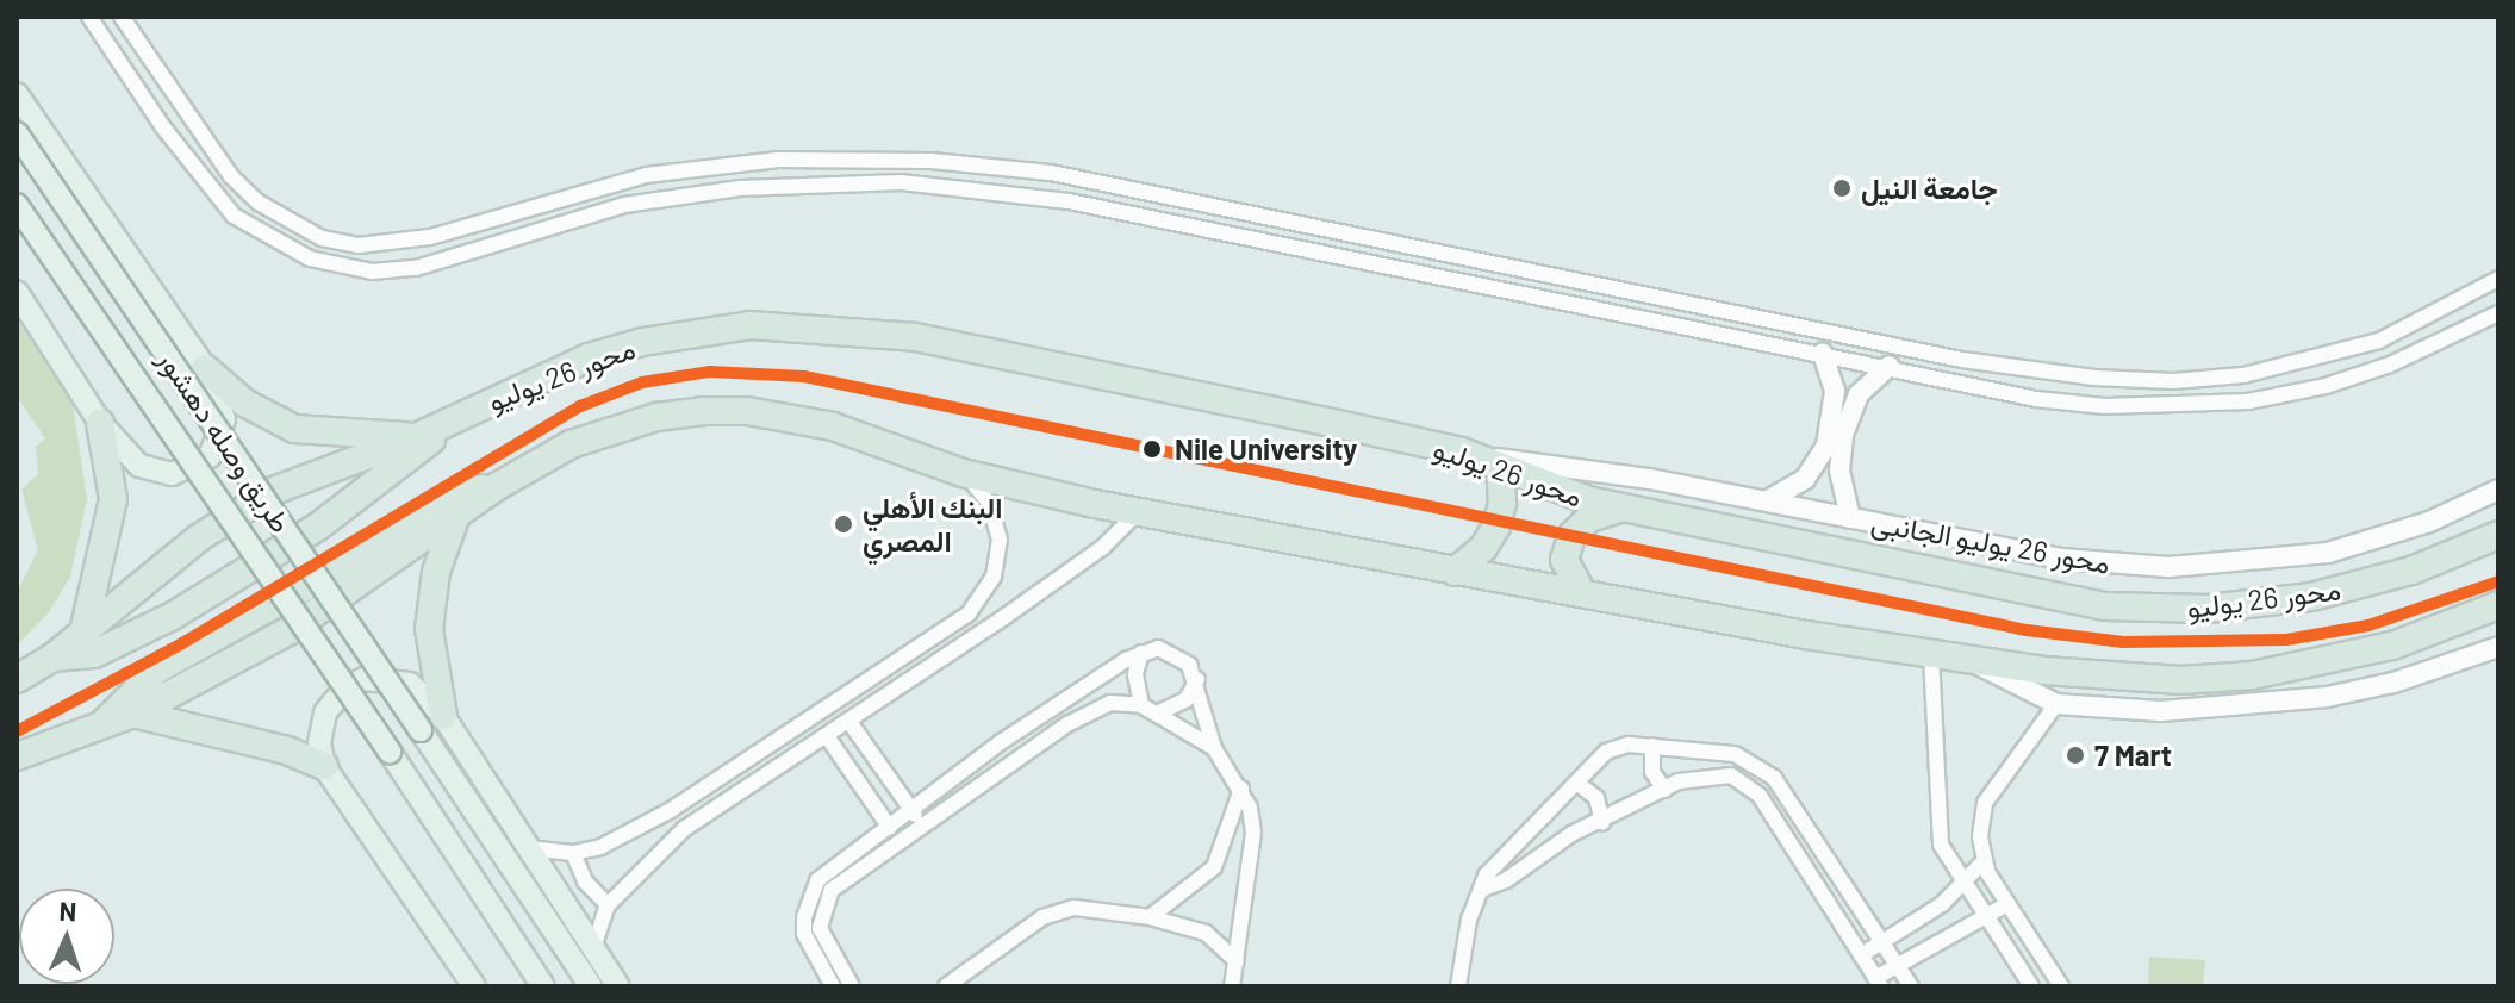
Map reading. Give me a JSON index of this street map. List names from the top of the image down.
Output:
{
  "streets": {
    "highway": ["محور 26 يوليو"],
    "main road": ["طريق وصله دهشور", "محور 26 يوليو الجانبى"]
  },
  "crossings": [
    ["محور 26 يوليو", "محور 26 يوليو الجانبى"]
  ],
  "places": [
    "جامعة النيل",
    "Nile University",
    "البنك الأهلي المصري",
    "7 Mart"
  ],
  "north": "top"
}
